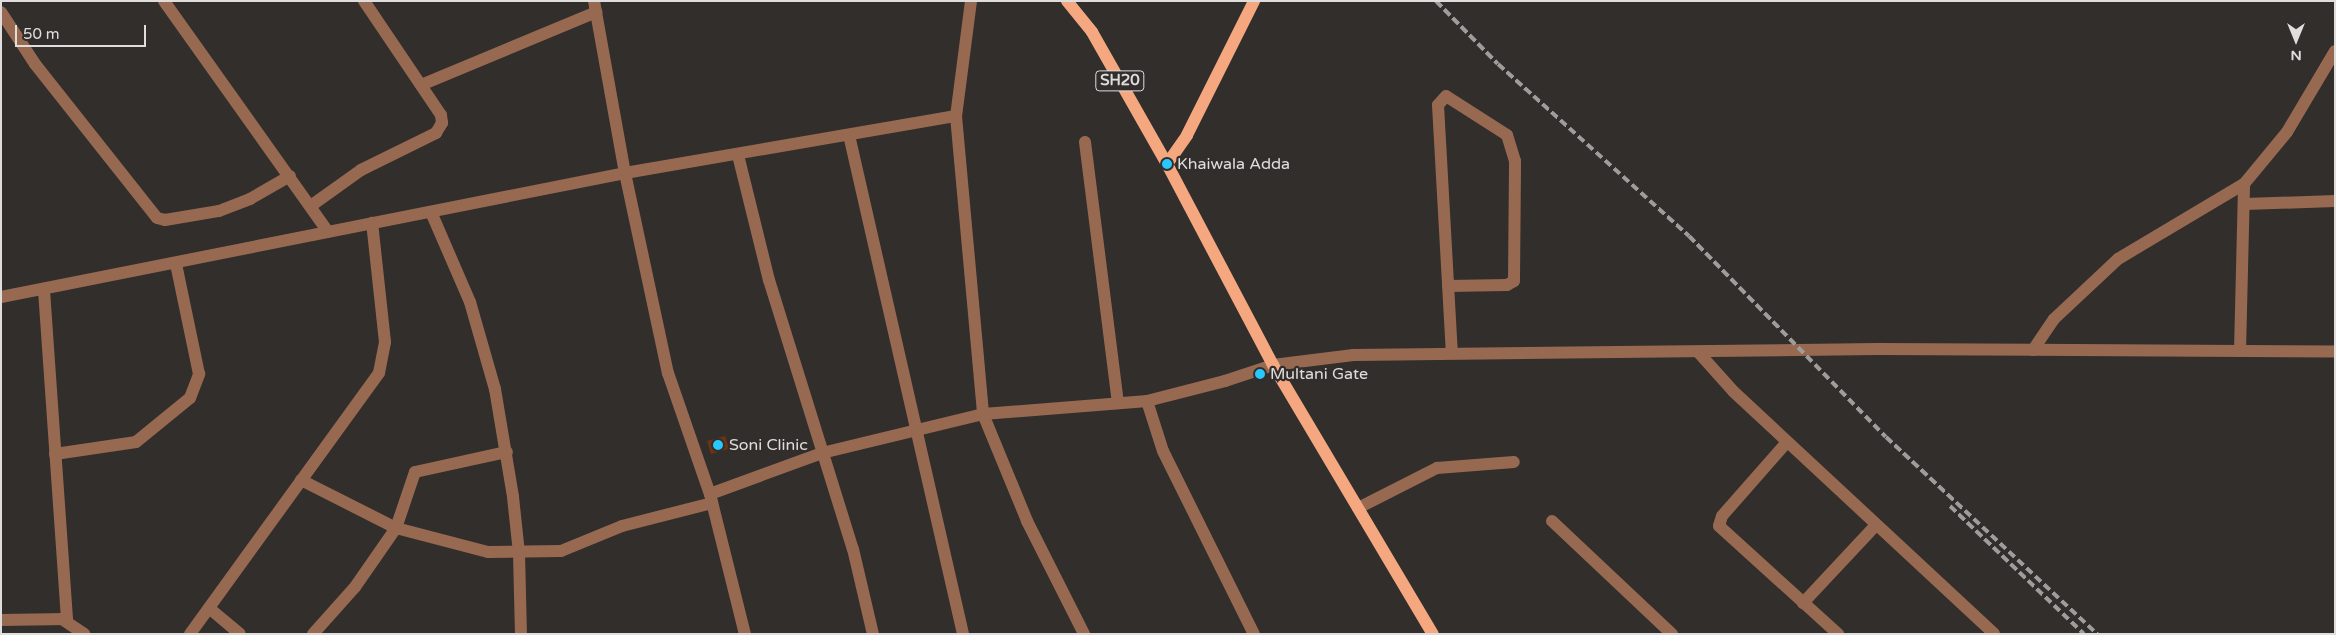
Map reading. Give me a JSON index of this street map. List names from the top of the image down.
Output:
{
  "streets": {
    "main road": ["SH20"]
  },
  "places": ["Khaiwala Adda", "Multani Gate", "Soni Clinic"],
  "scale_bar": "50 m",
  "north": "bottom"
}
